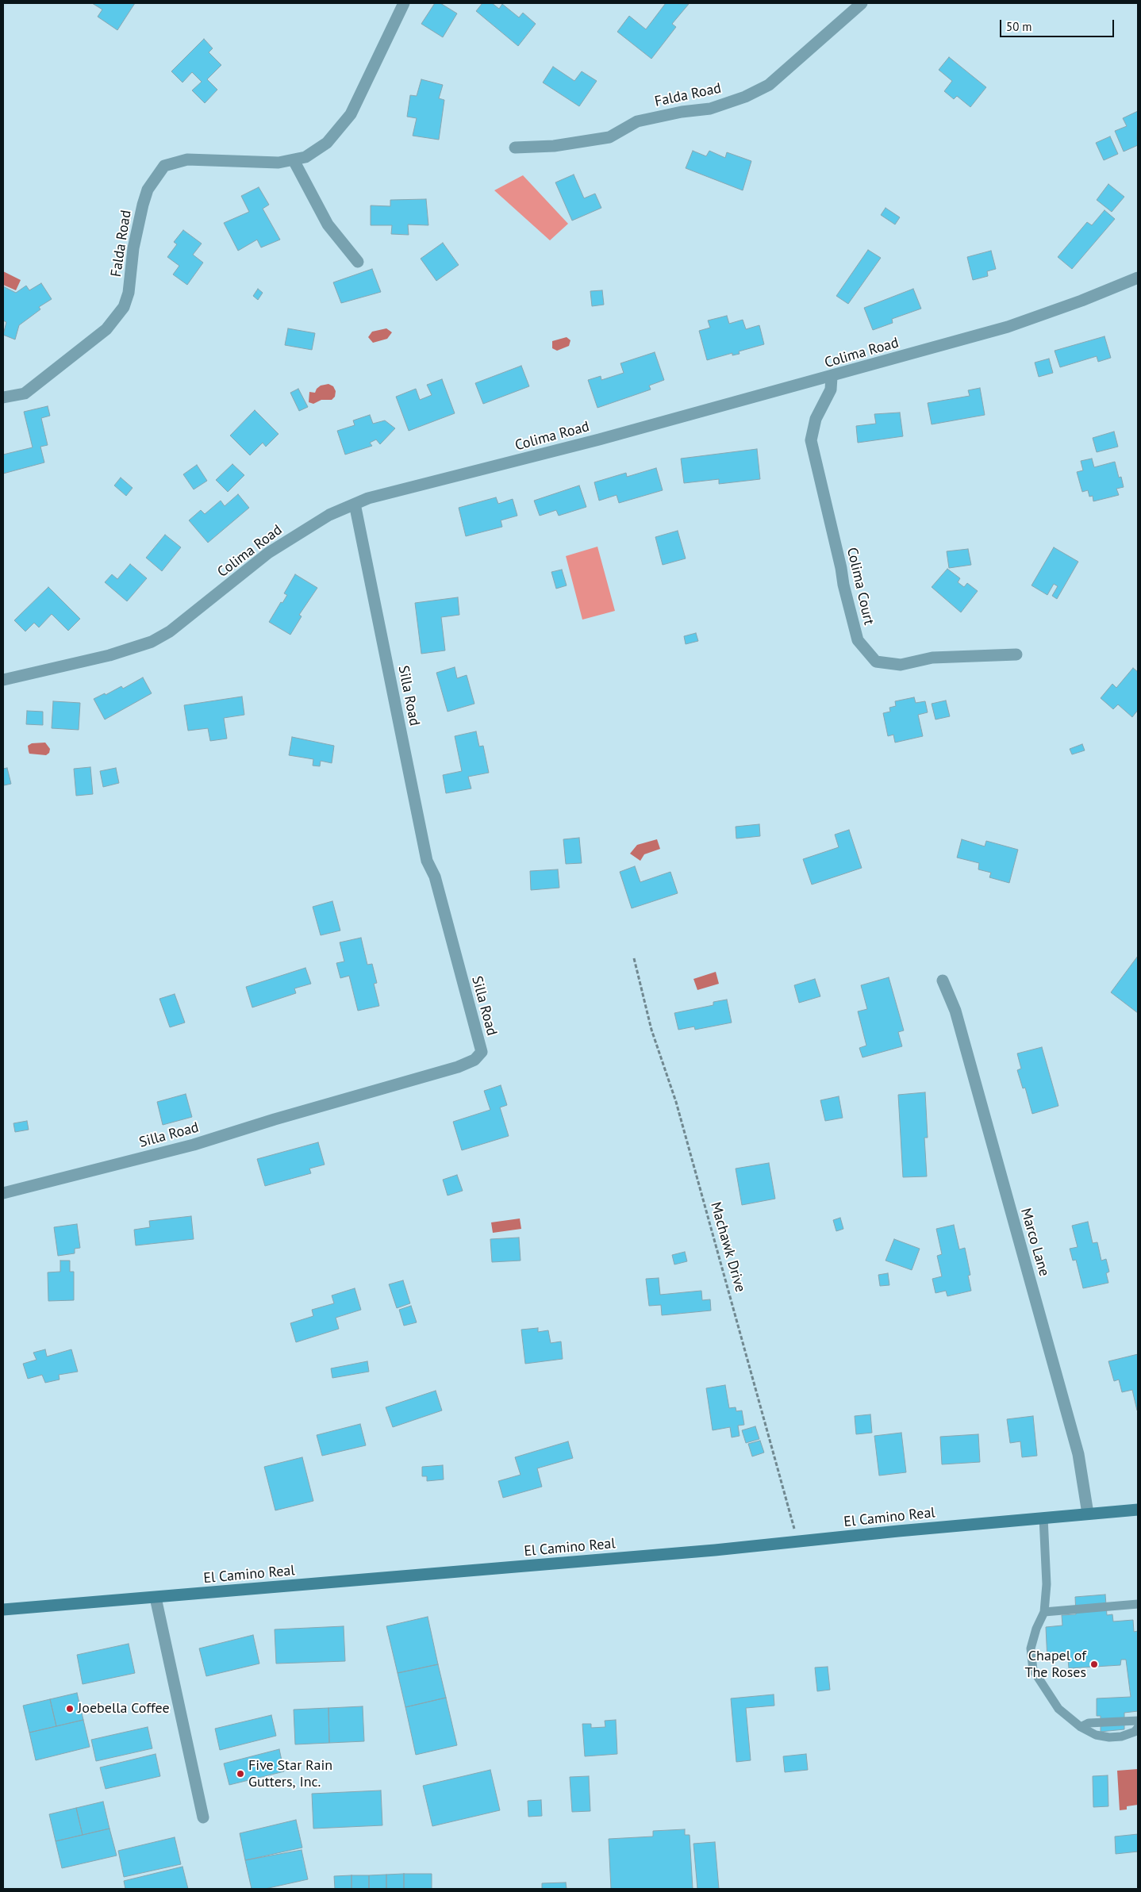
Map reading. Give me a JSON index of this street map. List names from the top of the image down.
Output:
{
  "streets": {
    "main road": ["El Camino Real"],
    "street": [
      "Falda Road",
      "Colima Road",
      "Colima Court",
      "Silla Road",
      "Marco Lane"
    ],
    "path": ["Machawk Drive"]
  },
  "crossings": [
    ["Colima Road", "Colima Court"],
    ["Colima Road", "Silla Road"],
    ["Marco Lane", "El Camino Real"],
    ["Machawk Drive", "El Camino Real"]
  ],
  "places": ["Chapel of The Roses", "Joebella Coffee", "Five Star Rain Gutters, Inc."],
  "scale_bar": "50 m"
}
